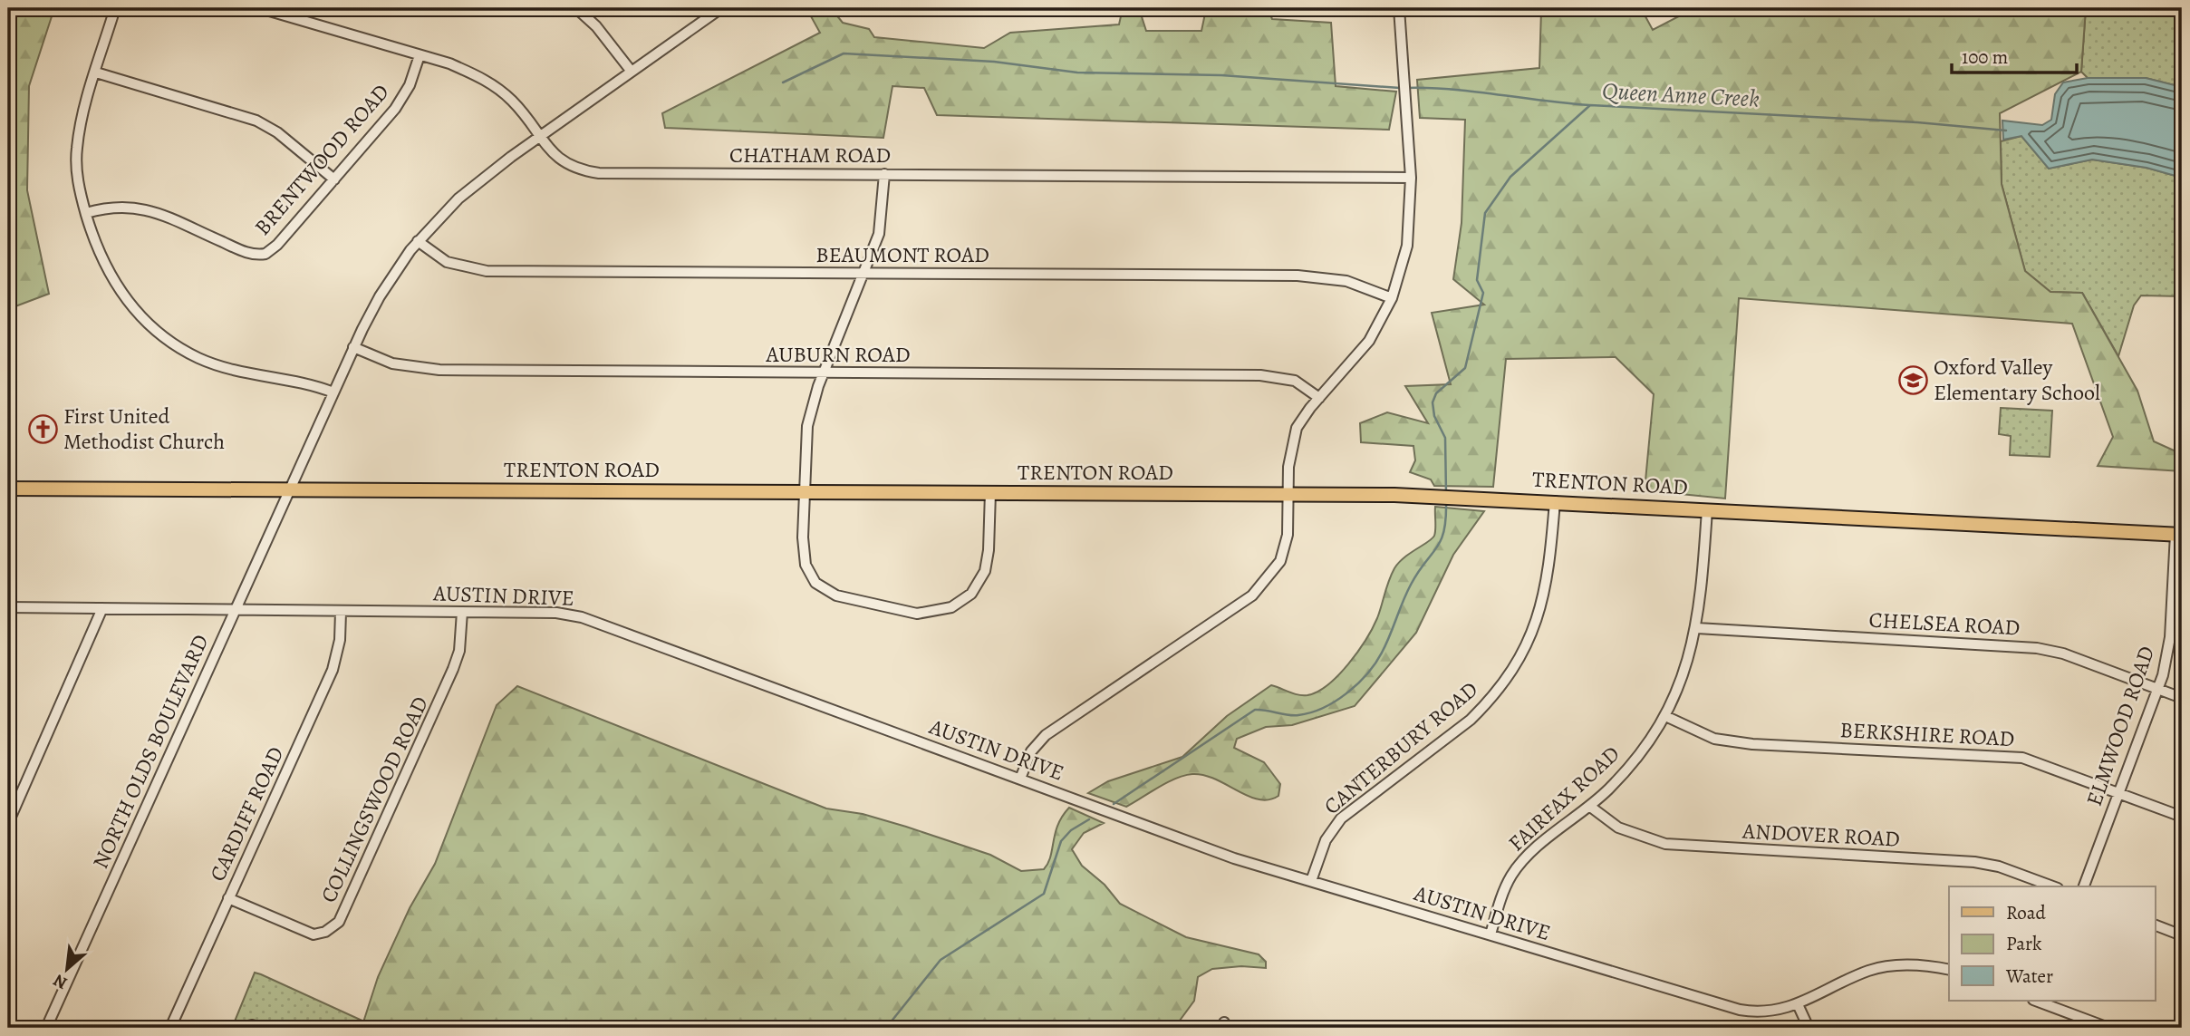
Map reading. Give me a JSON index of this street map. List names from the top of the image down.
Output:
{
  "streets": {
    "main road": ["TRENTON ROAD"],
    "street": [
      "CHATHAM ROAD",
      "BRENTWOOD ROAD",
      "BEAUMONT ROAD",
      "AUBURN ROAD",
      "AUSTIN DRIVE",
      "CHELSEA ROAD",
      "ELMWOOD ROAD",
      "BERKSHIRE ROAD",
      "CANTERBURY ROAD",
      "NORTH OLDS BOULEVARD",
      "FAIRFAX ROAD",
      "COLLINGSWOOD ROAD",
      "CARDIFF ROAD",
      "ANDOVER ROAD"
    ]
  },
  "crossings": [
    ["CHATHAM ROAD", "BRENTWOOD ROAD"],
    ["CHATHAM ROAD", "NORTH OLDS BOULEVARD"],
    ["BEAUMONT ROAD", "NORTH OLDS BOULEVARD"],
    ["AUBURN ROAD", "NORTH OLDS BOULEVARD"],
    ["TRENTON ROAD", "ELMWOOD ROAD"],
    ["TRENTON ROAD", "CANTERBURY ROAD"],
    ["TRENTON ROAD", "NORTH OLDS BOULEVARD"],
    ["TRENTON ROAD", "FAIRFAX ROAD"],
    ["AUSTIN DRIVE", "CANTERBURY ROAD"],
    ["AUSTIN DRIVE", "NORTH OLDS BOULEVARD"],
    ["AUSTIN DRIVE", "FAIRFAX ROAD"],
    ["AUSTIN DRIVE", "COLLINGSWOOD ROAD"],
    ["AUSTIN DRIVE", "CARDIFF ROAD"],
    ["CHELSEA ROAD", "ELMWOOD ROAD"],
    ["CHELSEA ROAD", "FAIRFAX ROAD"],
    ["ELMWOOD ROAD", "BERKSHIRE ROAD"],
    ["BERKSHIRE ROAD", "FAIRFAX ROAD"],
    ["FAIRFAX ROAD", "ANDOVER ROAD"],
    ["COLLINGSWOOD ROAD", "CARDIFF ROAD"]
  ],
  "water": ["Queen Anne Creek"],
  "places": {
    "school or university": ["Oxford Valley Elementary School"],
    "church": ["First United Methodist Church"]
  },
  "legend": ["Road", "Park", "Water"],
  "scale_bar": "100 m",
  "north": "bottom left"
}
